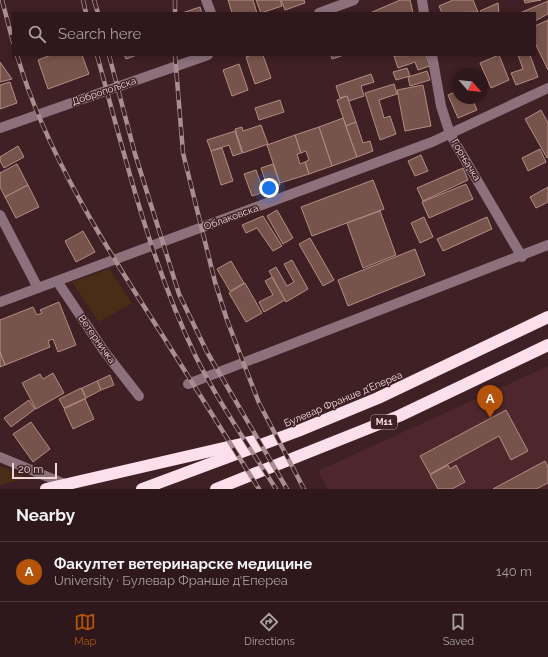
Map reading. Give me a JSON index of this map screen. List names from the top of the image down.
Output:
{
  "streets": {
    "highway": ["Булевар Франше д'Епереа", "M11"],
    "street": [
      "Добропољска",
      "Горњачка",
      "Облаковска",
      "Ветерничка"
    ]
  },
  "crossings": [
    ["Горњачка", "Облаковска"],
    ["Облаковска", "Ветерничка"]
  ],
  "scale_bar": "20 m",
  "north": "bottom right",
  "page": {
    "search": "Search here",
    "pins": "A",
    "scale": "20 m",
    "heading": "Nearby",
    "list": [
      {
        "mark": "A",
        "name": "Факултет ветеринарске медицине",
        "note": "University · Булевар Франше д'Епереа",
        "value": "140 m"
      }
    ],
    "nav": ["Map", "Directions", "Saved"]
  }
}
